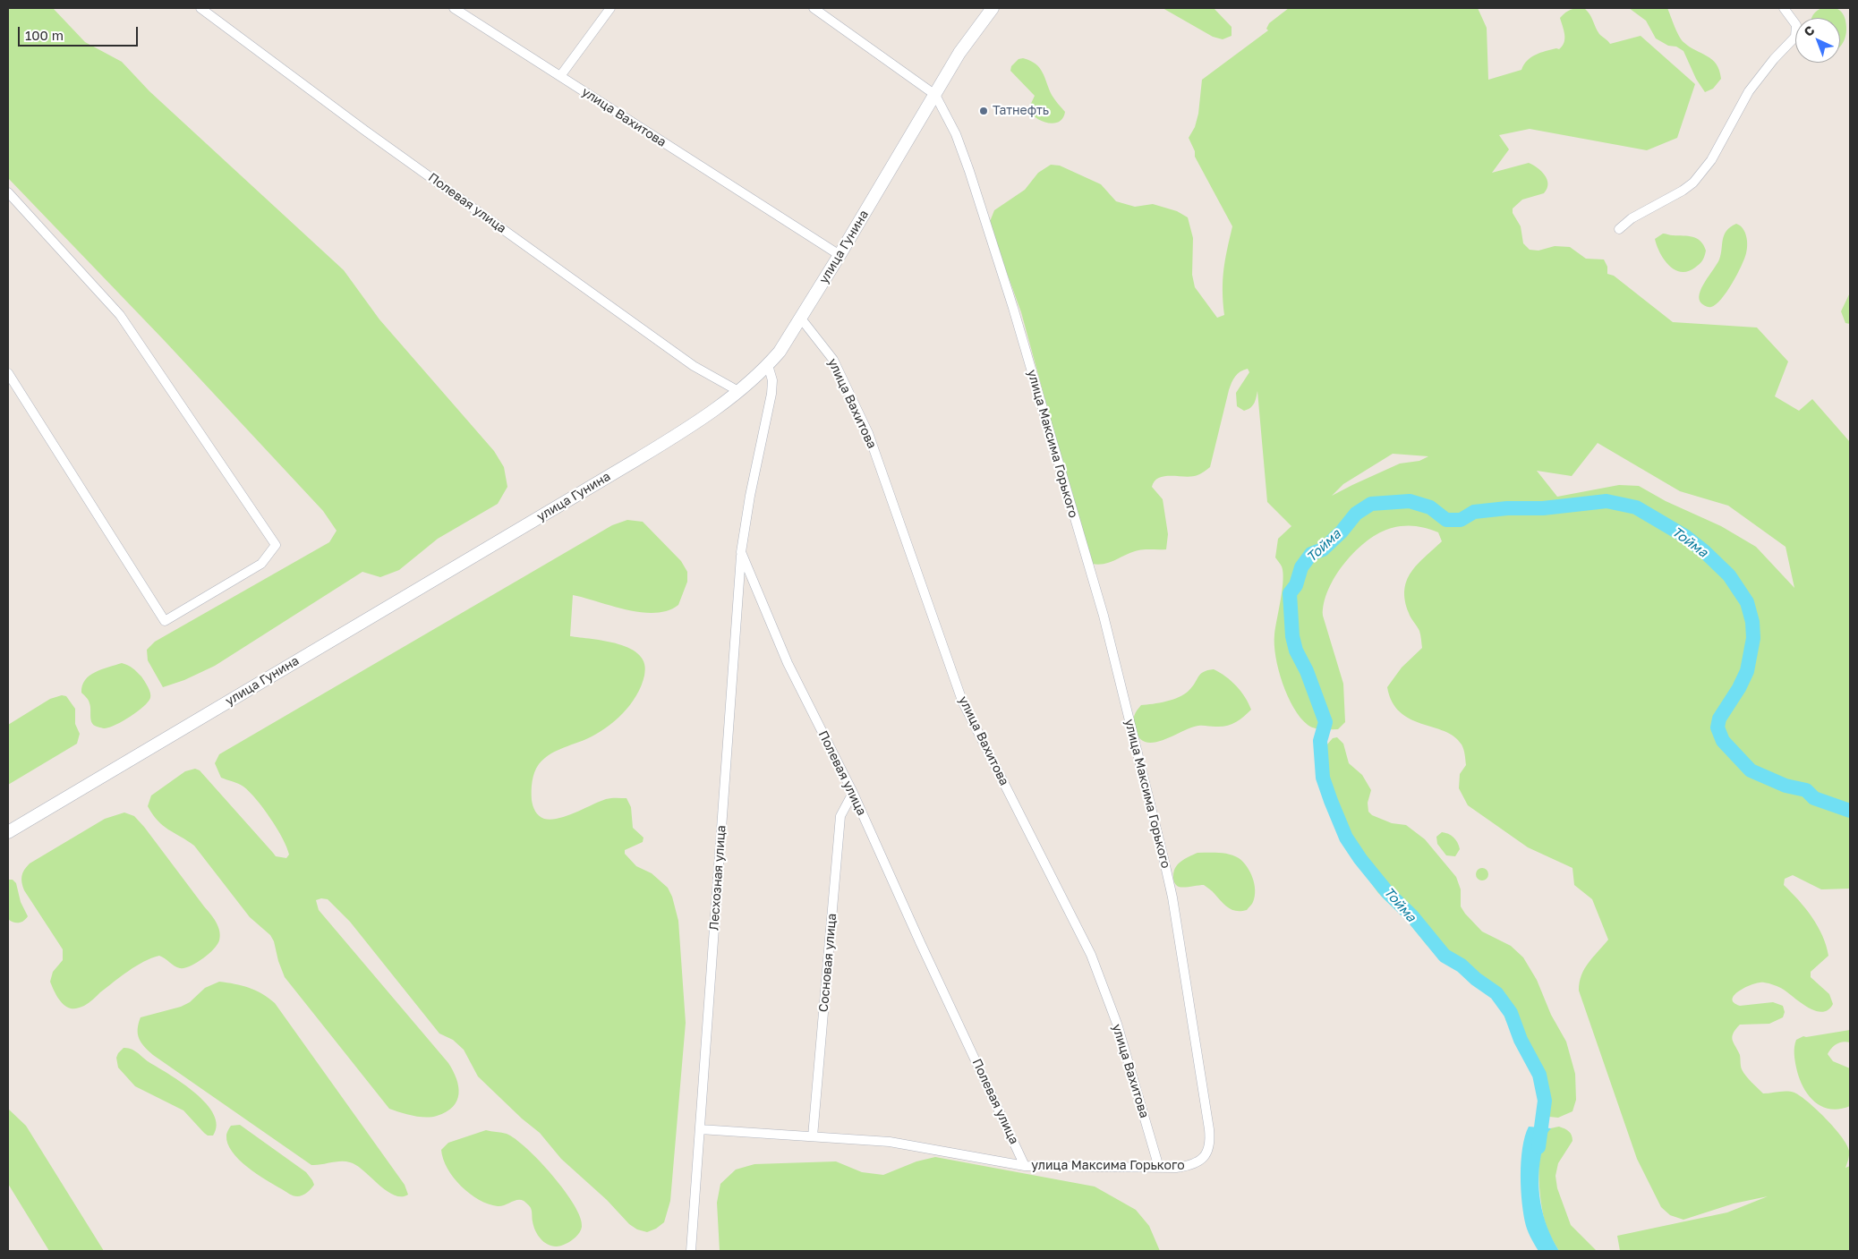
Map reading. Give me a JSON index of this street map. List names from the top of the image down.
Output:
{
  "streets": {
    "main road": ["улица Гунина"],
    "street": [
      "улица Вахитова",
      "Полевая улица",
      "улица Максима Горького",
      "Лесхозная улица",
      "Сосновая улица"
    ]
  },
  "crossings": [
    ["улица Вахитова", "улица Гунина"],
    ["улица Вахитова", "улица Максима Горького"],
    ["Полевая улица", "улица Гунина"],
    ["Полевая улица", "улица Максима Горького"],
    ["Полевая улица", "Лесхозная улица"],
    ["Полевая улица", "Сосновая улица"],
    ["улица Гунина", "улица Максима Горького"],
    ["улица Максима Горького", "Лесхозная улица"],
    ["улица Максима Горького", "Сосновая улица"]
  ],
  "water": ["Тойма"],
  "places": ["Татнефть"],
  "scale_bar": "100 m",
  "north": "top left"
}
